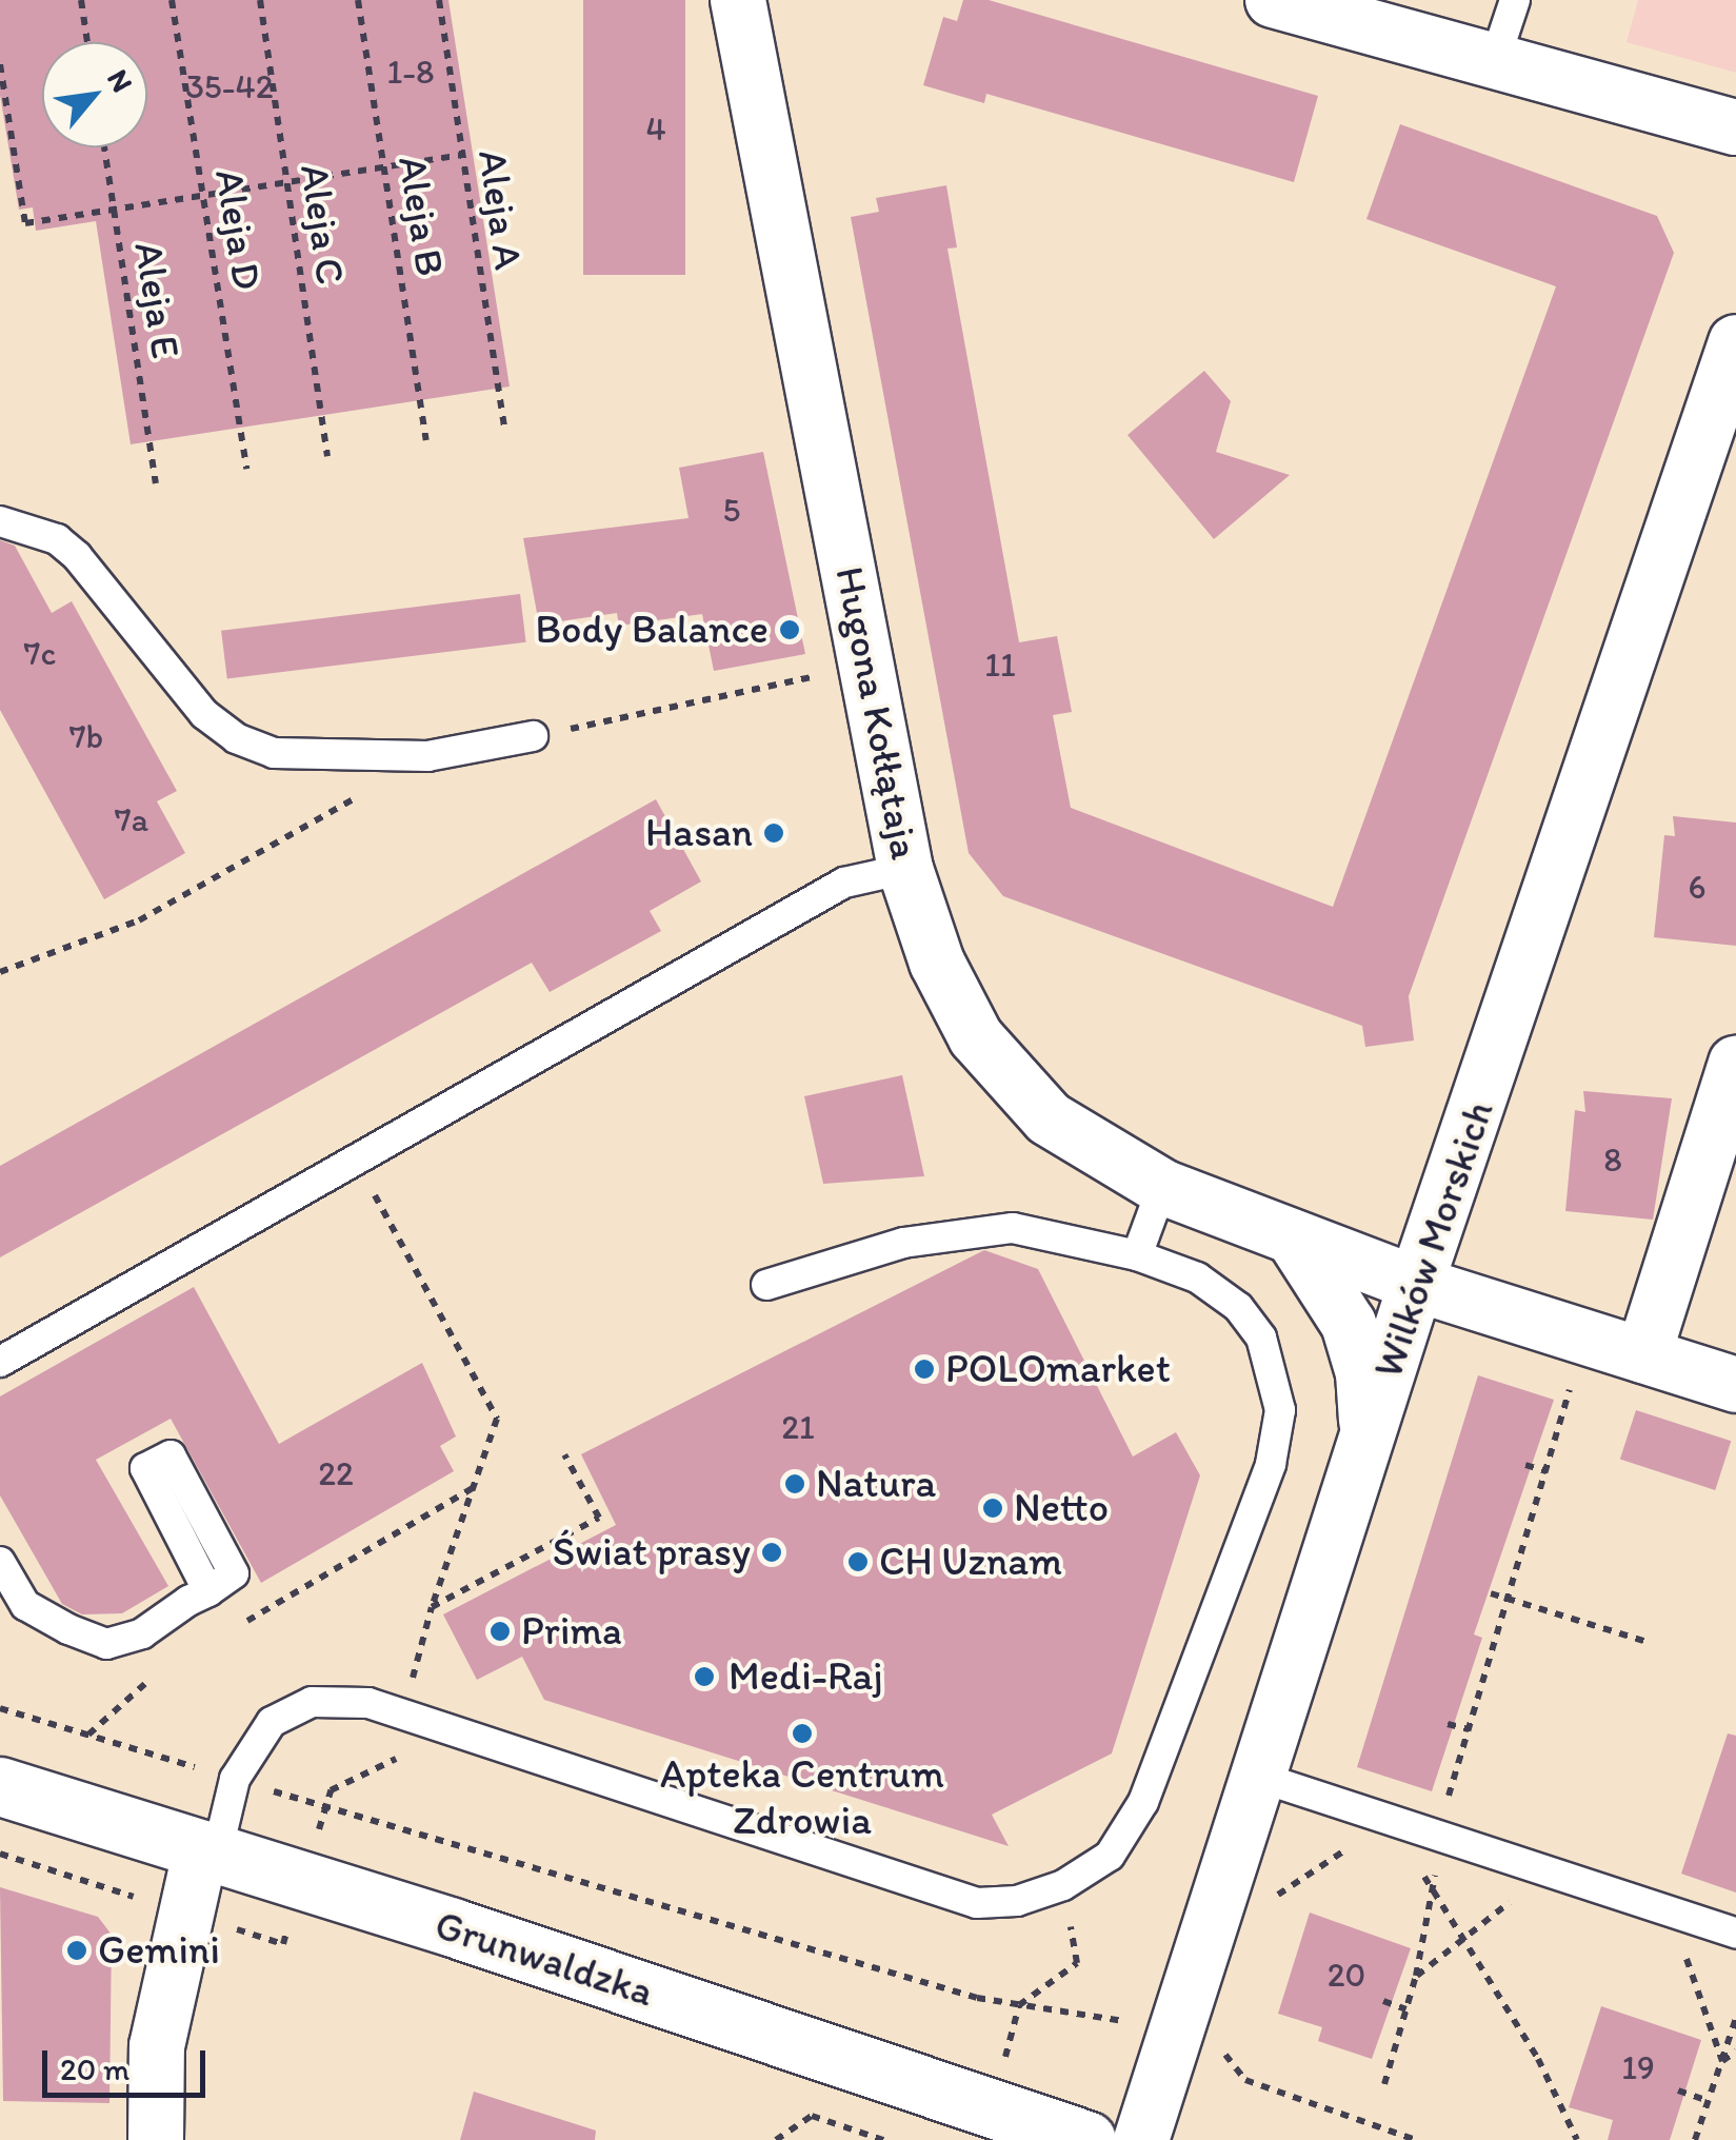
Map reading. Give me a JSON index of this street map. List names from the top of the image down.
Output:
{
  "streets": {
    "street": ["Hugona Kołłątaja", "Wilków Morskich", "Grunwaldzka"],
    "path": [
      "Aleja A",
      "Aleja B",
      "Aleja C",
      "Aleja D",
      "Aleja E"
    ]
  },
  "crossings": [
    ["Hugona Kołłątaja", "Wilków Morskich"]
  ],
  "places": [
    "Body Balance",
    "Hasan",
    "POLOmarket",
    "Natura",
    "Netto",
    "Świat prasy",
    "CH Uznam",
    "Prima",
    "Medi-Raj",
    "Apteka Centrum Zdrowia",
    "Gemini"
  ],
  "house_numbers": [
    "1-8",
    "35-42",
    "4",
    "5",
    "7c",
    "11",
    "7b",
    "7a",
    "6",
    "8",
    "21",
    "22",
    "20",
    "19"
  ],
  "scale_bar": "20 m",
  "north": "top right"
}
